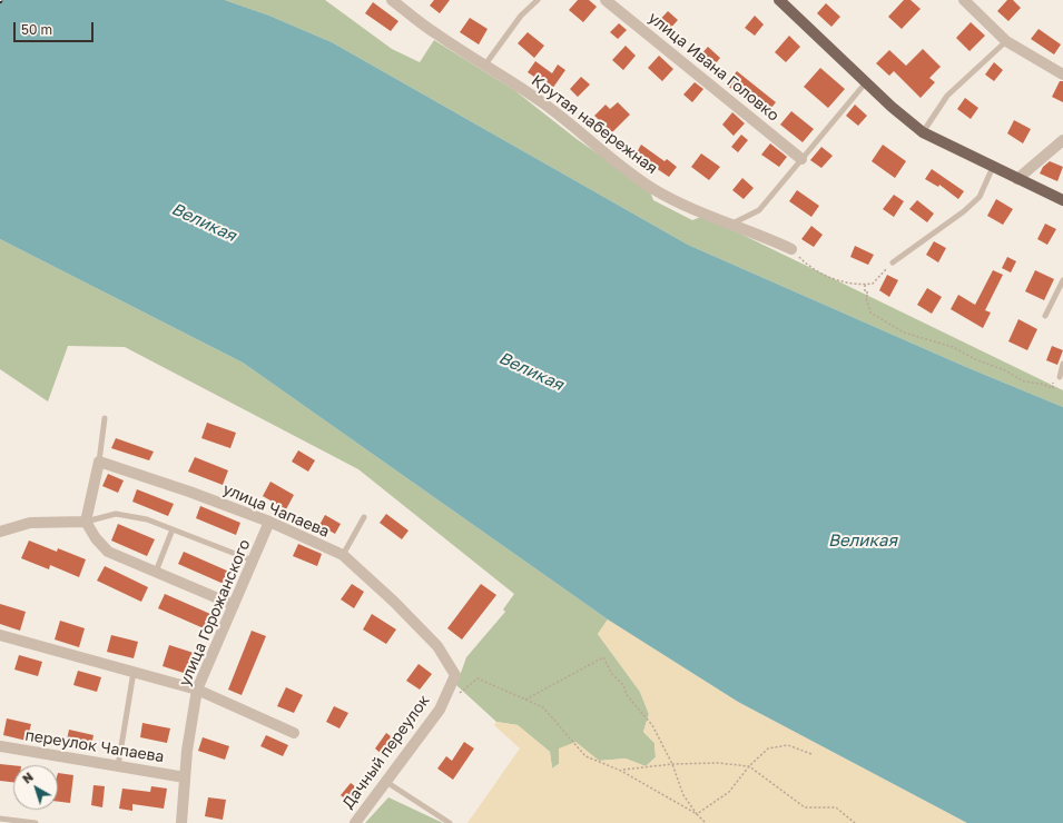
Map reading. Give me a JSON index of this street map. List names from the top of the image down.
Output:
{
  "streets": {
    "street": [
      "улица Ивана Головко",
      "Крутая набережная",
      "улица Чапаева",
      "улица Горожанского",
      "переулок Чапаева",
      "Дачный переулок"
    ]
  },
  "crossings": [
    ["улица Чапаева", "улица Горожанского"],
    ["улица Чапаева", "Дачный переулок"],
    ["улица Горожанского", "переулок Чапаева"]
  ],
  "water": ["Великая"],
  "scale_bar": "50 m",
  "north": "top left"
}
